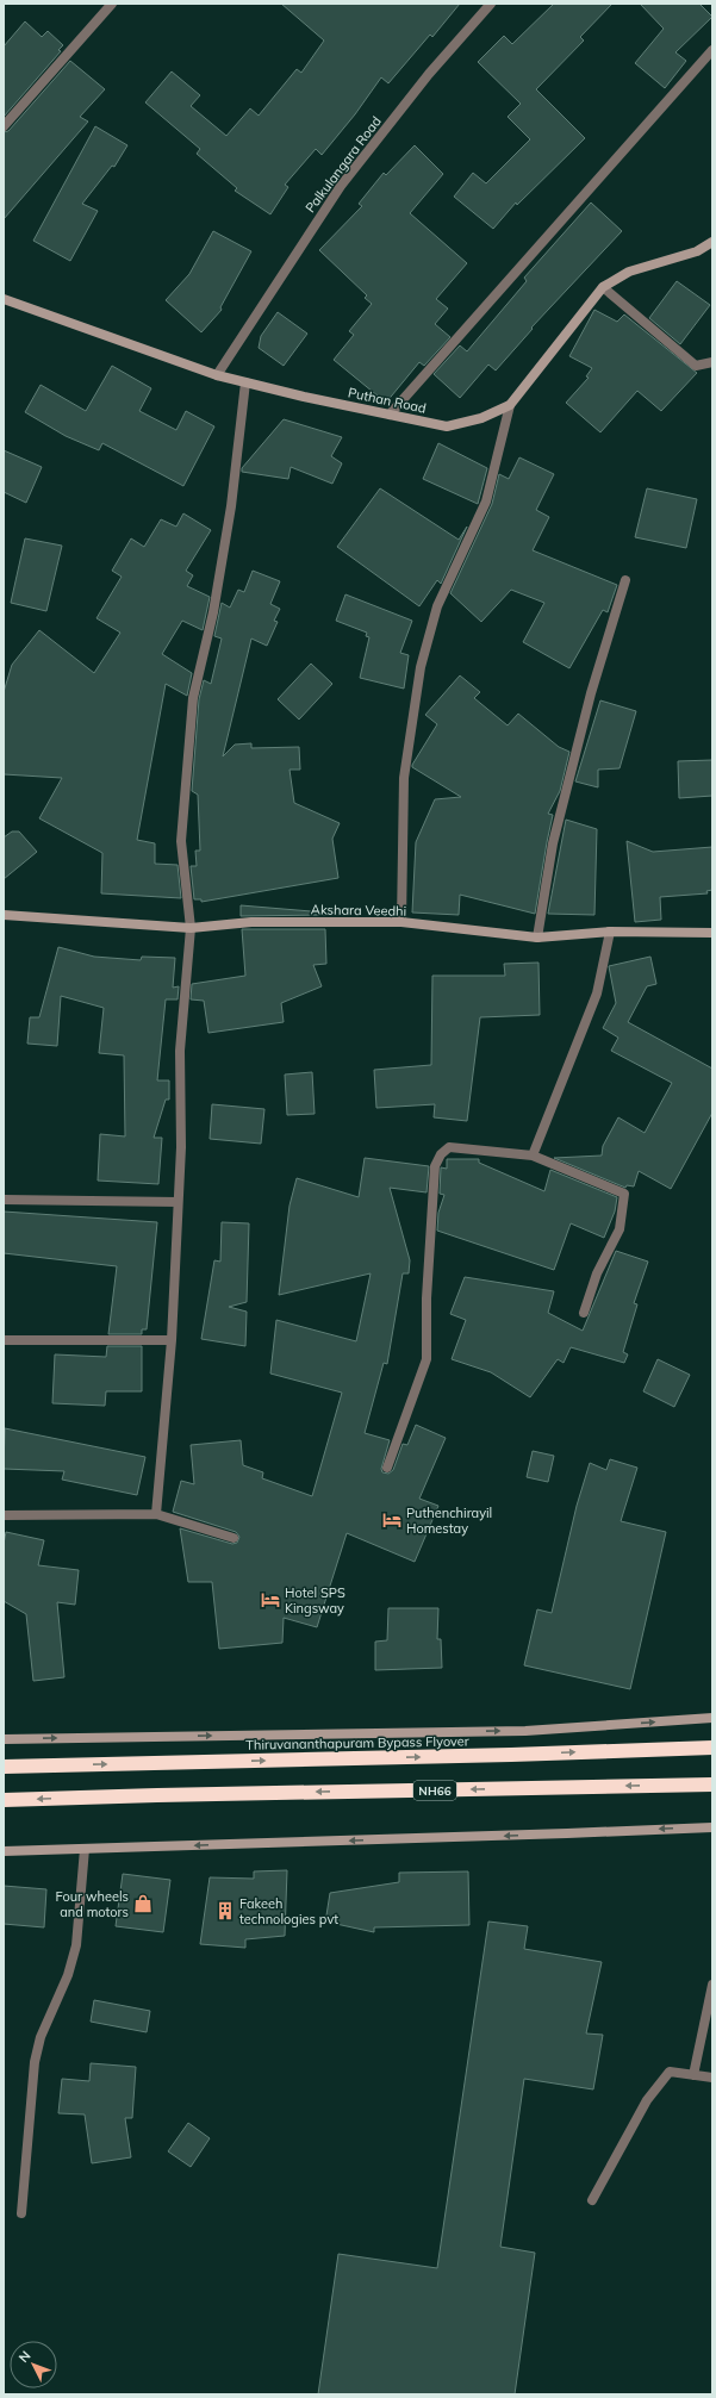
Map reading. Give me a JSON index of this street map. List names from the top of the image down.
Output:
{
  "streets": {
    "highway": ["Thiruvananthapuram Bypass Flyover", "NH66"],
    "street": ["Palkulangara Road", "Puthan Road", "Akshara Veedhi"]
  },
  "crossings": [
    ["Palkulangara Road", "Puthan Road"]
  ],
  "places": {
    "hotel": ["Puthenchirayil Homestay", "Hotel SPS Kingsway"],
    "shop": ["Four wheels and motors"],
    "building": ["Fakeeh technologies pvt"]
  },
  "north": "top left"
}
